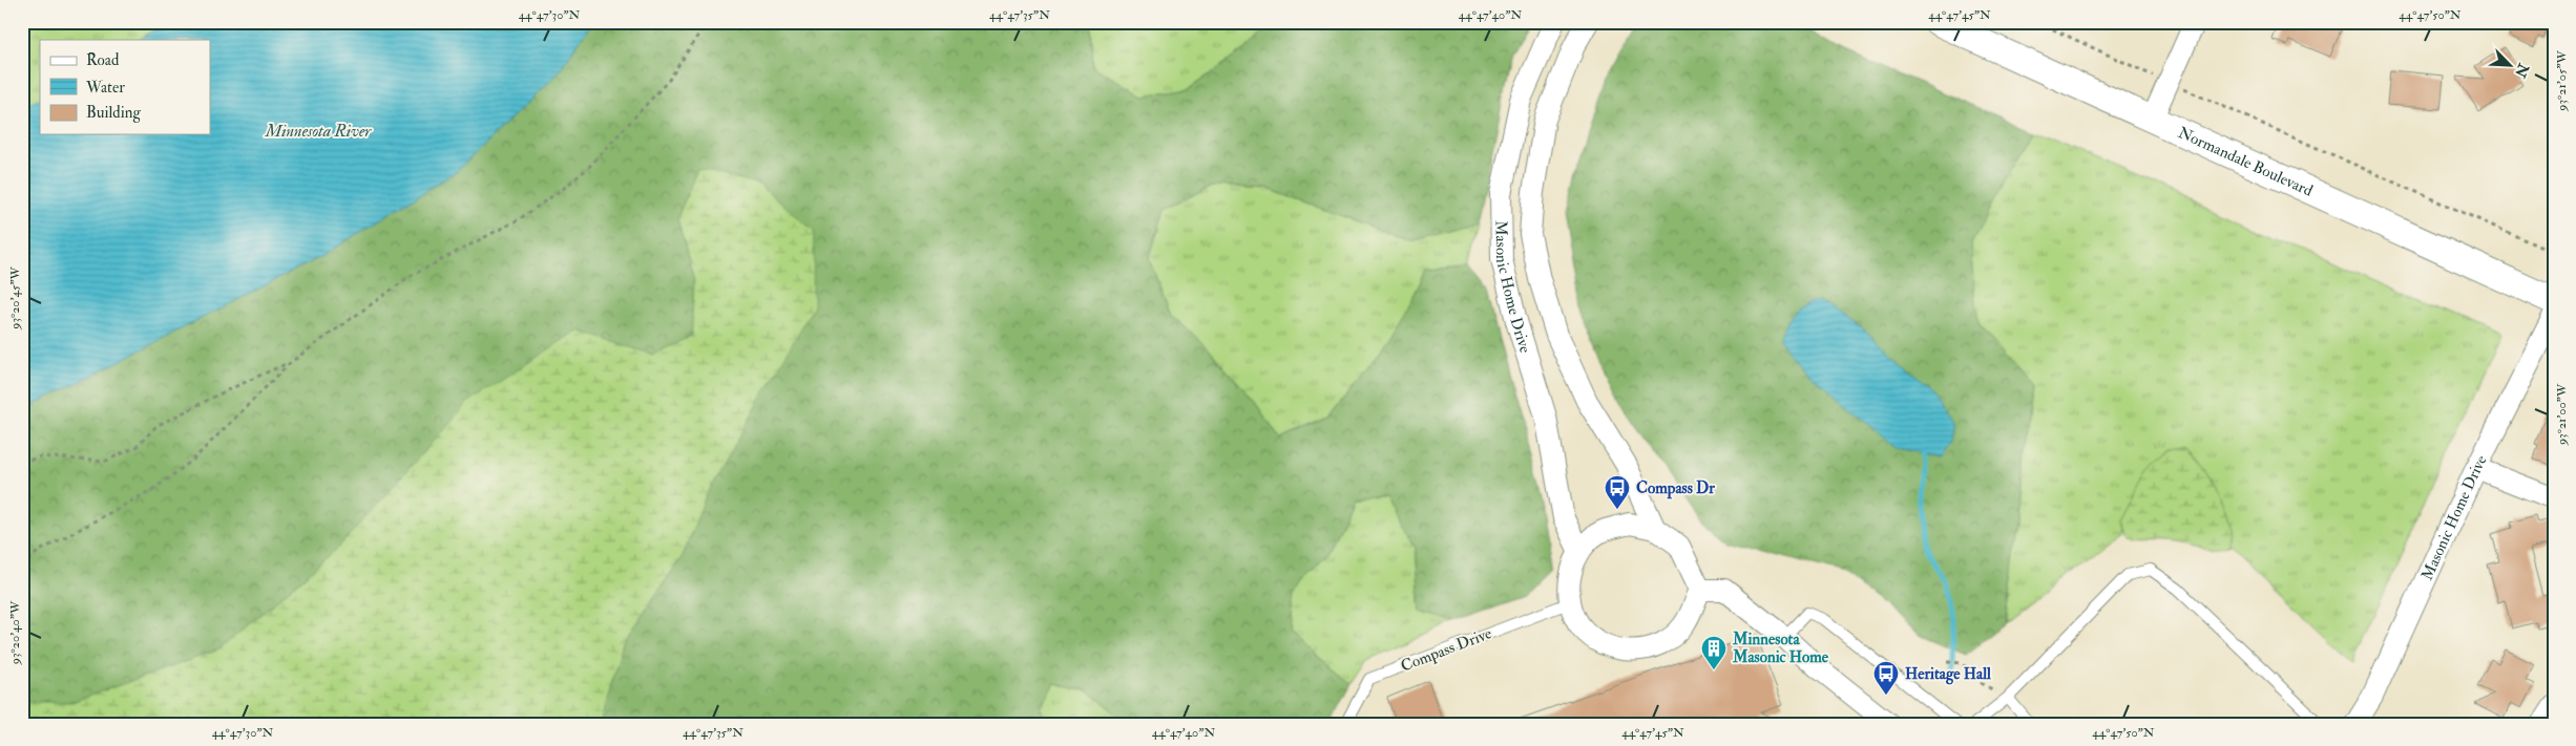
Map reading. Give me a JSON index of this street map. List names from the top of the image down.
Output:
{
  "streets": {
    "street": ["Normandale Boulevard", "Masonic Home Drive"],
    "lane": ["Compass Drive"]
  },
  "crossings": [
    ["Masonic Home Drive", "Compass Drive"]
  ],
  "water": ["Minnesota River"],
  "places": {
    "bus stop": ["Compass Dr", "Heritage Hall"],
    "building": ["Minnesota Masonic Home"]
  },
  "legend": ["Road", "Water", "Building"],
  "north": "bottom right",
  "coordinates": [
    "44°47'30\"N",
    "44°47'35\"N",
    "44°47'40\"N",
    "44°47'45\"N",
    "44°47'50\"N",
    "93°21'05\"W",
    "93°20'45\"W",
    "93°21'00\"W",
    "93°20'40\"W"
  ]
}
